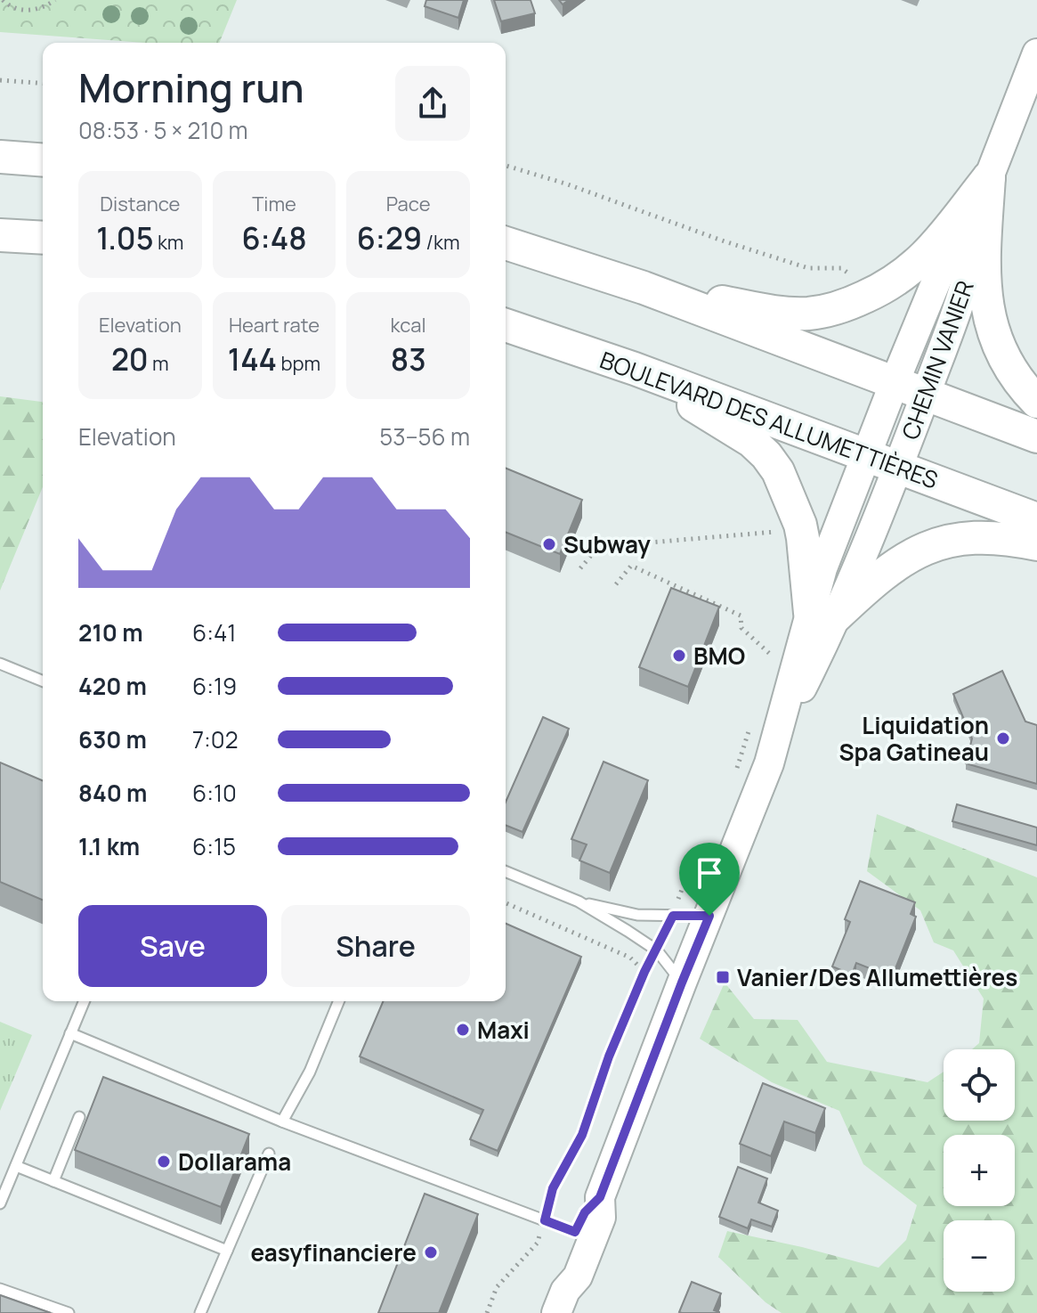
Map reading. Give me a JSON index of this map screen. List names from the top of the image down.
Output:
{
  "streets": {
    "highway": ["BOULEVARD DES ALLUMETTIÈRES"],
    "main road": ["CHEMIN VANIER"]
  },
  "crossings": [
    ["CHEMIN VANIER", "BOULEVARD DES ALLUMETTIÈRES"]
  ],
  "places": {
    "other": [
      "Subway",
      "BMO",
      "Liquidation Spa Gatineau",
      "Maxi",
      "Dollarama",
      "easyfinanciere"
    ],
    "transit": ["Vanier/Des Allumettières"]
  },
  "page": {
    "heading": ["Morning run", "08:53 · 5 × 210 m"],
    "stats": [
      ["Distance", "1.05 km"],
      ["Time", "6:48"],
      ["Pace", "6:29 /km"],
      ["Elevation", "20 m"],
      ["Heart rate", "144 bpm"],
      ["kcal", "83"]
    ],
    "chart": ["Elevation", "53–56 m"],
    "list": [
      {
        "name": "210 m",
        "note": "6:41"
      },
      {
        "name": "420 m",
        "note": "6:19"
      },
      {
        "name": "630 m",
        "note": "7:02"
      },
      {
        "name": "840 m",
        "note": "6:10"
      },
      {
        "name": "1.1 km",
        "note": "6:15"
      }
    ],
    "buttons": ["Save", "Share"],
    "map_buttons": ["+", "−"]
  }
}
